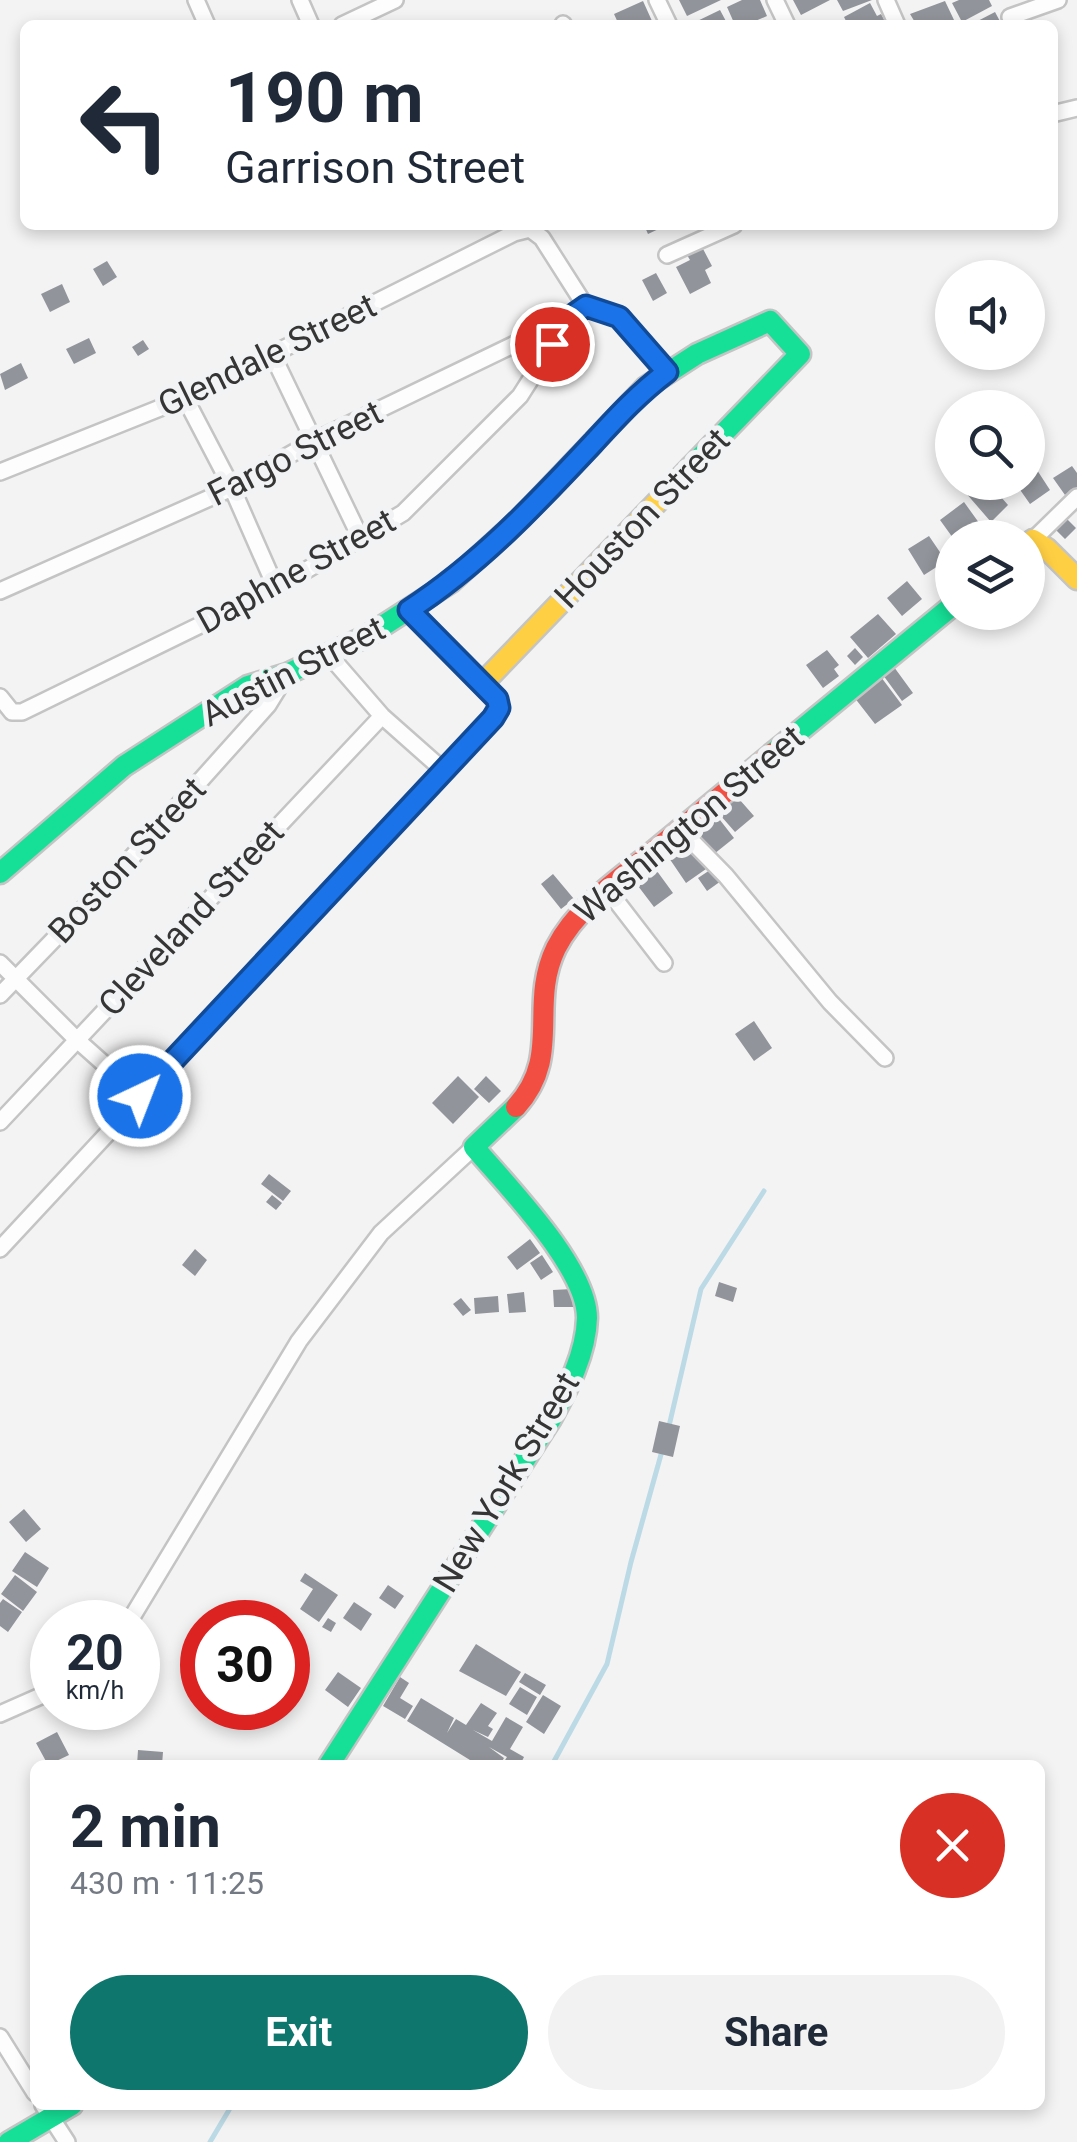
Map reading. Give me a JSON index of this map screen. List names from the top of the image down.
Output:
{
  "streets": {
    "street": [
      "Glendale Street",
      "Fargo Street",
      "Houston Street",
      "Daphne Street",
      "Austin Street",
      "Washington Street",
      "Boston Street",
      "Cleveland Street",
      "New York Street"
    ]
  },
  "crossings": [
    ["Glendale Street", "Fargo Street"],
    ["Fargo Street", "Daphne Street"],
    ["Houston Street", "Austin Street"],
    ["Austin Street", "Boston Street"],
    ["Washington Street", "New York Street"]
  ],
  "page": {
    "turn": ["190 m", "Garrison Street"],
    "speed": "20 km/h",
    "limit": "30",
    "heading": ["2 min", "430 m · 11:25"],
    "buttons": ["Exit", "Share"]
  }
}
